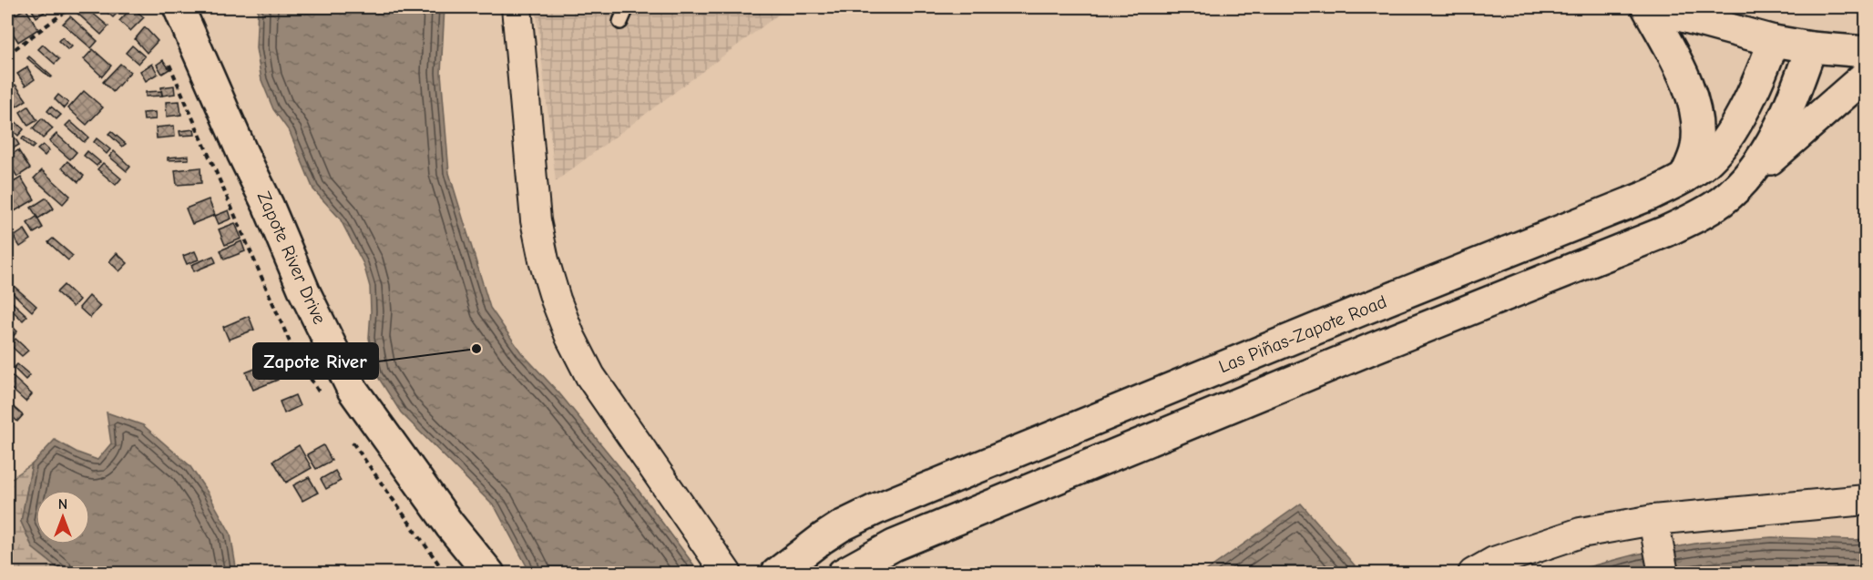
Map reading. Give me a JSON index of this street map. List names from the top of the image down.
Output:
{
  "streets": {
    "main road": ["Zapote River Drive", "Las Piñas-Zapote Road"]
  },
  "places": ["Zapote River"],
  "north": "top"
}
